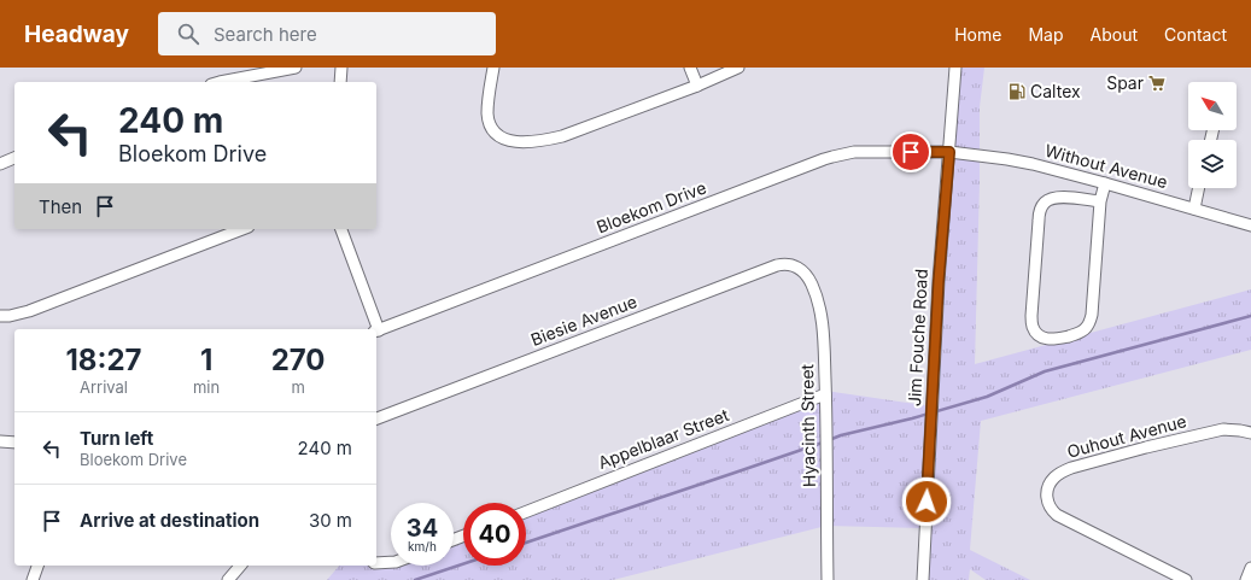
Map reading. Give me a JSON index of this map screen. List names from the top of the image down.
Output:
{
  "streets": {
    "street": [
      "Without Avenue",
      "Bloekom Drive",
      "Biesie Avenue",
      "Jim Fouche Road",
      "Hyacinth Street",
      "Ouhout Avenue",
      "Appelblaar Street"
    ]
  },
  "crossings": [
    ["Without Avenue", "Bloekom Drive"],
    ["Without Avenue", "Jim Fouche Road"],
    ["Bloekom Drive", "Jim Fouche Road"],
    ["Biesie Avenue", "Hyacinth Street"],
    ["Hyacinth Street", "Appelblaar Street"]
  ],
  "places": {
    "supermarket": ["Spar"],
    "fuel station": ["Caltex"]
  },
  "north": "top left",
  "page": {
    "header": "Headway",
    "search": "Search here",
    "nav": [
      "Home",
      "Map",
      "About",
      "Contact"
    ],
    "turn": ["240 m", "Bloekom Drive"],
    "then": "Then",
    "eta": [
      "18:27",
      "Arrival",
      "1",
      "min",
      "270",
      "m"
    ],
    "list": [
      {
        "name": "Turn left",
        "note": "Bloekom Drive",
        "value": "240 m"
      },
      {
        "name": "Arrive at destination",
        "value": "30 m"
      }
    ],
    "speed": "34 km/h",
    "limit": "40"
  }
}
